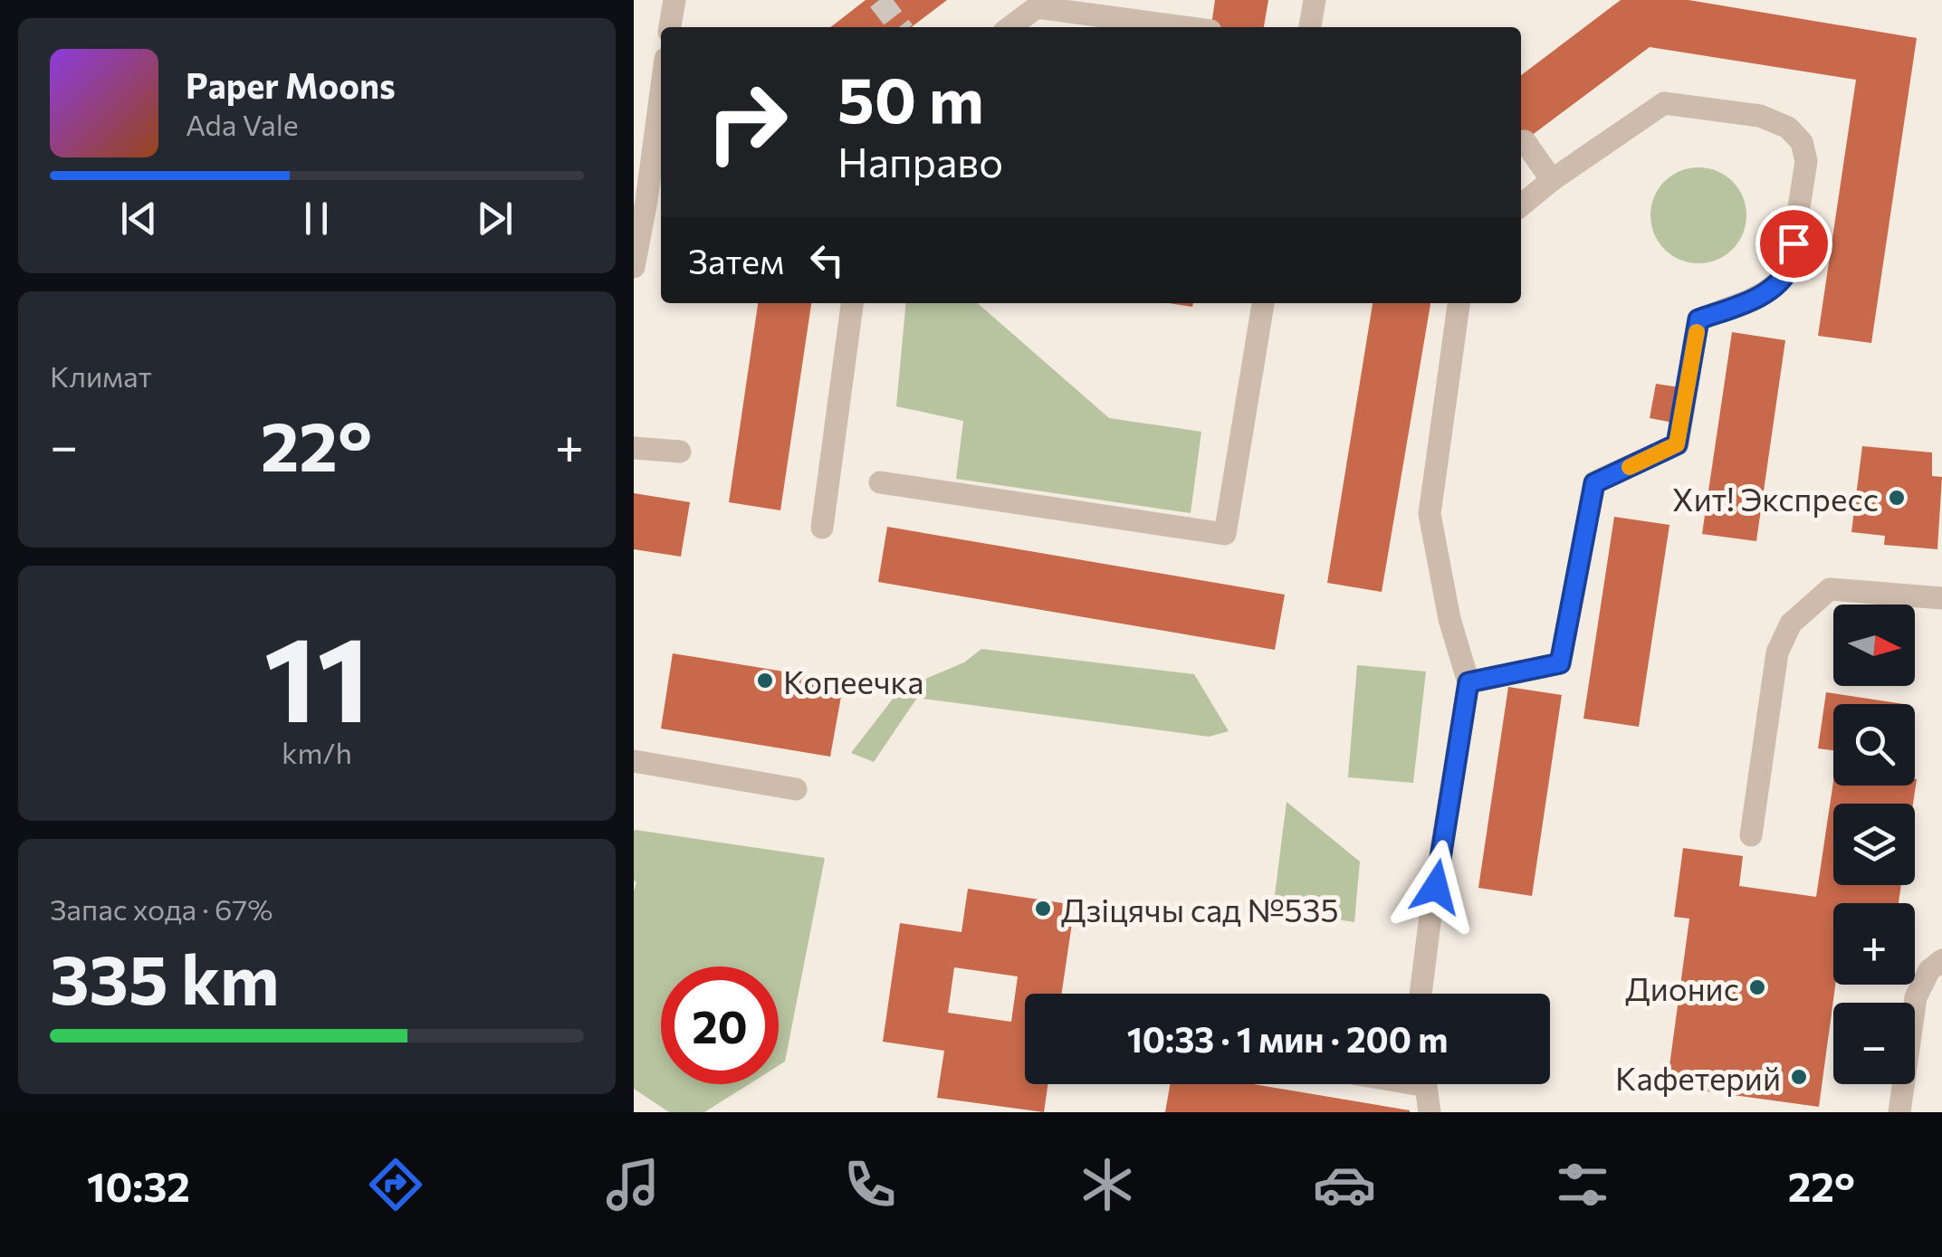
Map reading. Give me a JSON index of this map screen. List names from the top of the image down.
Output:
{
  "places": [
    "Хит! Экспресс",
    "Копеечка",
    "Дзіцячы сад №535",
    "Дионис",
    "Кафетерий"
  ],
  "north": "right",
  "page": {
    "turn": ["50 m", "Направо"],
    "song": ["Paper Moons", "Ada Vale"],
    "then": "Затем",
    "tile": [
      "Климат",
      ["11", "km/h"],
      ["Запас хода · 67%", "335 km"]
    ],
    "heat": ["−", "22°", "+"],
    "map_buttons": ["+", "−"],
    "limit": "20",
    "trip": "10:33 · 1 мин · 200 m",
    "tabs": ["10:32", "22°"]
  }
}
